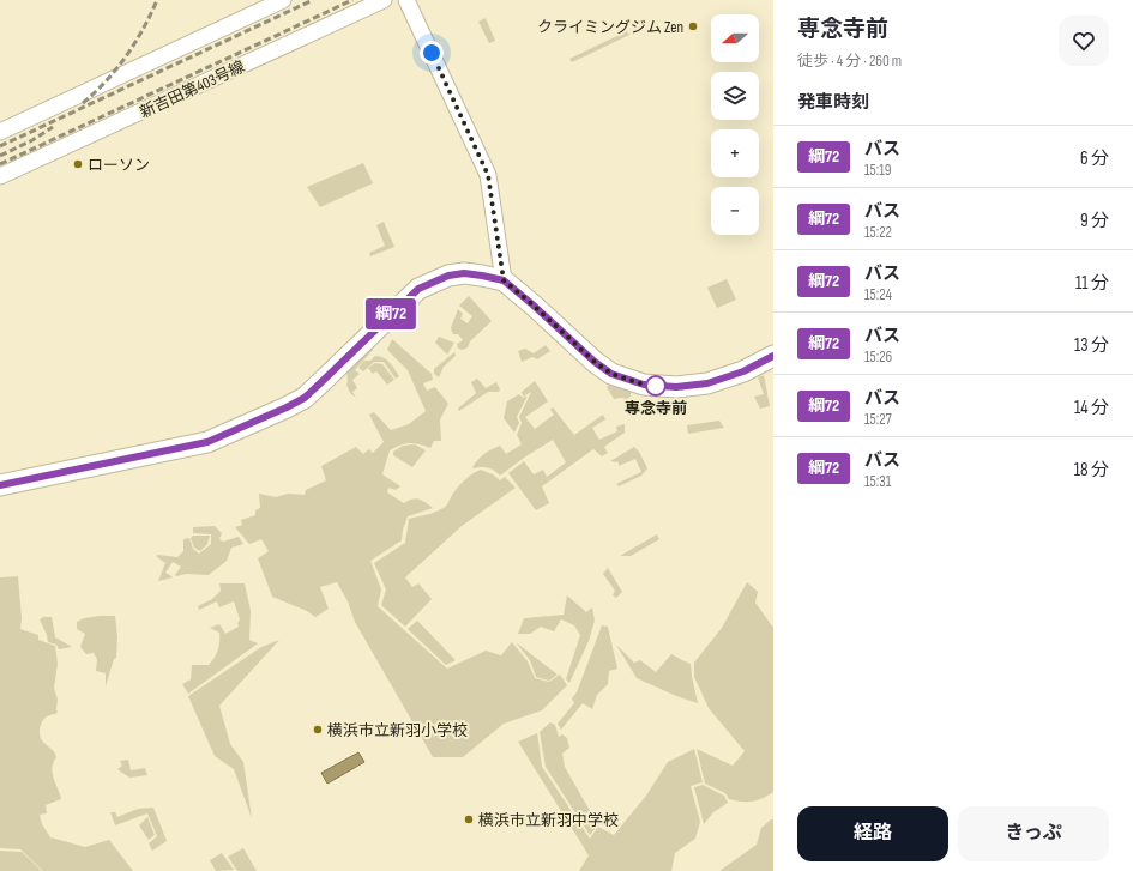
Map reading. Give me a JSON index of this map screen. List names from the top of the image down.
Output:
{
  "streets": {
    "street": ["新吉田第403号線"]
  },
  "places": [
    "クライミングジム Zen",
    "ローソン",
    "専念寺前",
    "横浜市立新羽小学校",
    "横浜市立新羽中学校"
  ],
  "lines": ["bus line 綱72"],
  "north": "left",
  "page": {
    "on_map": "綱72",
    "heading": [
      ["専念寺前", "徒歩 · 4 分 · 260 m"],
      "発車時刻"
    ],
    "map_buttons": ["+", "−"],
    "list": [
      {
        "mark": "綱72",
        "name": "バス",
        "note": "15:19",
        "value": "6 分"
      },
      {
        "mark": "綱72",
        "name": "バス",
        "note": "15:22",
        "value": "9 分"
      },
      {
        "mark": "綱72",
        "name": "バス",
        "note": "15:24",
        "value": "11 分"
      },
      {
        "mark": "綱72",
        "name": "バス",
        "note": "15:26",
        "value": "13 分"
      },
      {
        "mark": "綱72",
        "name": "バス",
        "note": "15:27",
        "value": "14 分"
      },
      {
        "mark": "綱72",
        "name": "バス",
        "note": "15:31",
        "value": "18 分"
      }
    ],
    "buttons": ["経路", "きっぷ"]
  }
}
